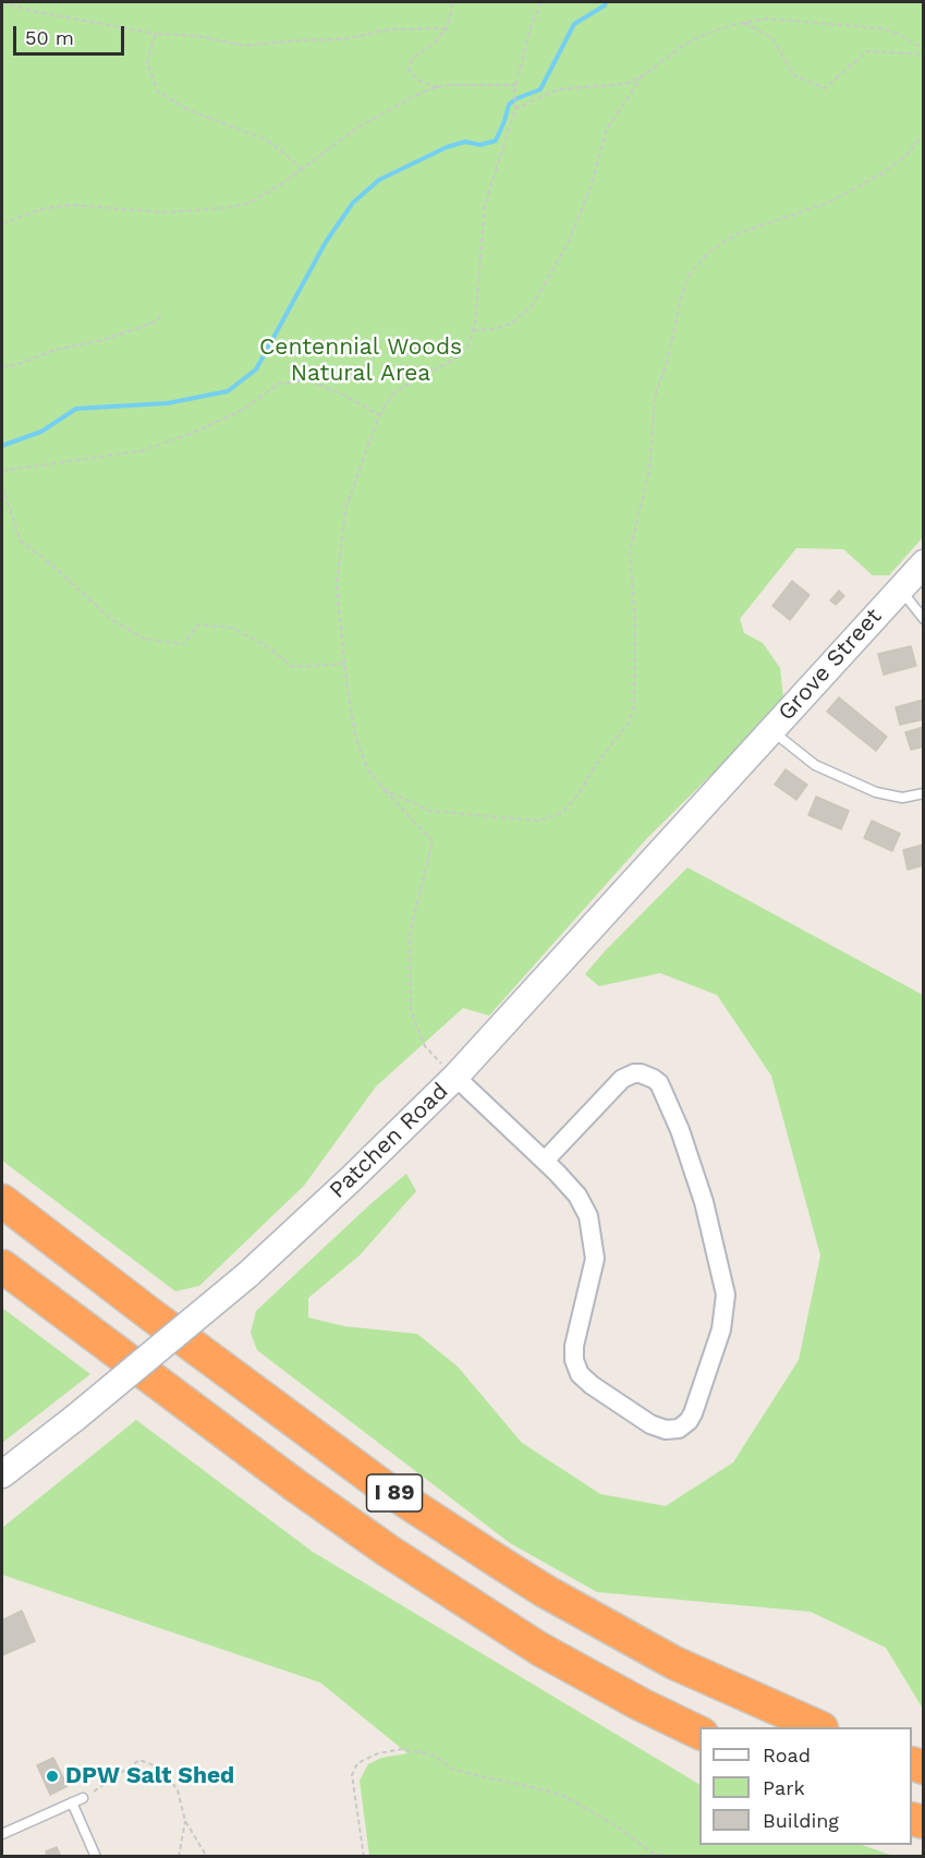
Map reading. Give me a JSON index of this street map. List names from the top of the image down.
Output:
{
  "streets": {
    "highway": ["I 89"],
    "street": ["Grove Street", "Patchen Road"]
  },
  "crossings": [
    ["Grove Street", "Patchen Road"]
  ],
  "parks": ["Centennial Woods Natural Area"],
  "places": ["DPW Salt Shed"],
  "legend": ["Road", "Park", "Building"],
  "scale_bar": "50 m"
}
